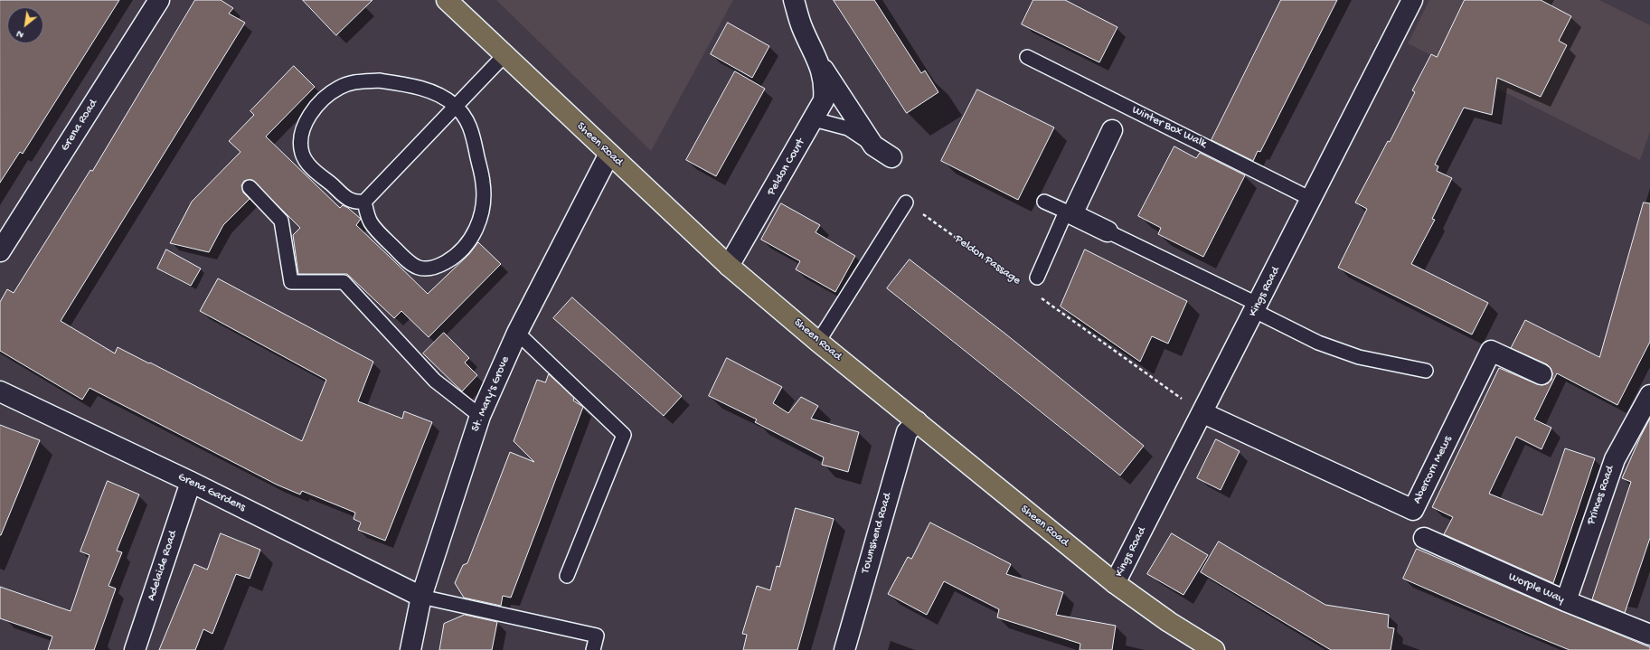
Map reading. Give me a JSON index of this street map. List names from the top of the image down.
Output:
{
  "streets": {
    "main road": ["Sheen Road"],
    "street": [
      "Grena Road",
      "Peldon Court",
      "Kings Road",
      "St. Mary's Grove",
      "Abercorn Mews",
      "Grena Gardens",
      "Princes Road",
      "Townshend Road",
      "Adelaide Road",
      "Worple Way"
    ],
    "lane": ["Winter Box Walk"],
    "path": ["Peldon Passage"]
  },
  "crossings": [
    ["Winter Box Walk", "Kings Road"],
    ["Sheen Road", "Peldon Court"],
    ["Sheen Road", "Kings Road"],
    ["Sheen Road", "St. Mary's Grove"],
    ["Sheen Road", "Townshend Road"],
    ["Kings Road", "Abercorn Mews"],
    ["St. Mary's Grove", "Grena Gardens"],
    ["Grena Gardens", "Adelaide Road"],
    ["Princes Road", "Worple Way"]
  ],
  "north": "bottom left"
}
